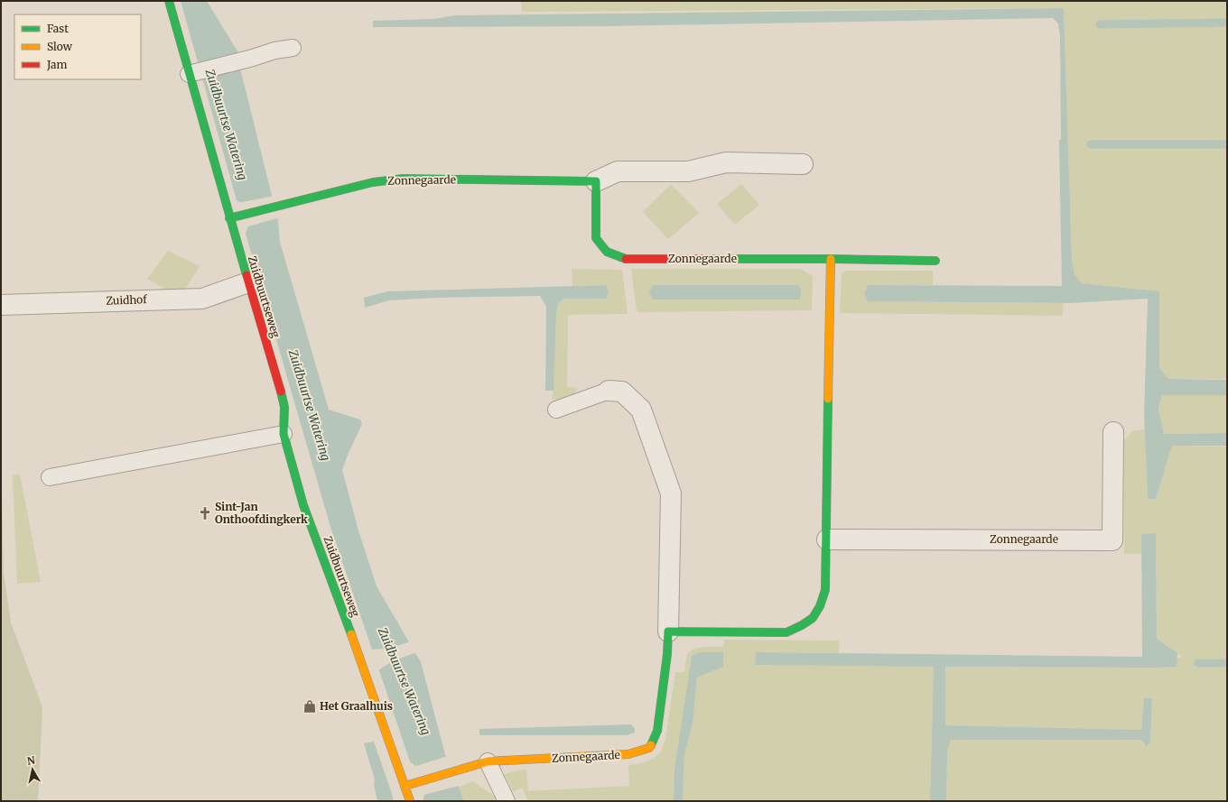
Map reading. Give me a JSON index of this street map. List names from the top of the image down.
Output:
{
  "streets": {
    "street": ["Zonnegaarde", "Zuidbuurtseweg", "Zuidhof"]
  },
  "crossings": [
    ["Zonnegaarde", "Zuidbuurtseweg"],
    ["Zuidbuurtseweg", "Zuidhof"]
  ],
  "water": ["Zuidbuurtse Watering"],
  "places": {
    "church": ["Sint-Jan Onthoofdingkerk"],
    "shop": ["Het Graalhuis"]
  },
  "legend": ["Fast", "Slow", "Jam"],
  "north": "top"
}
